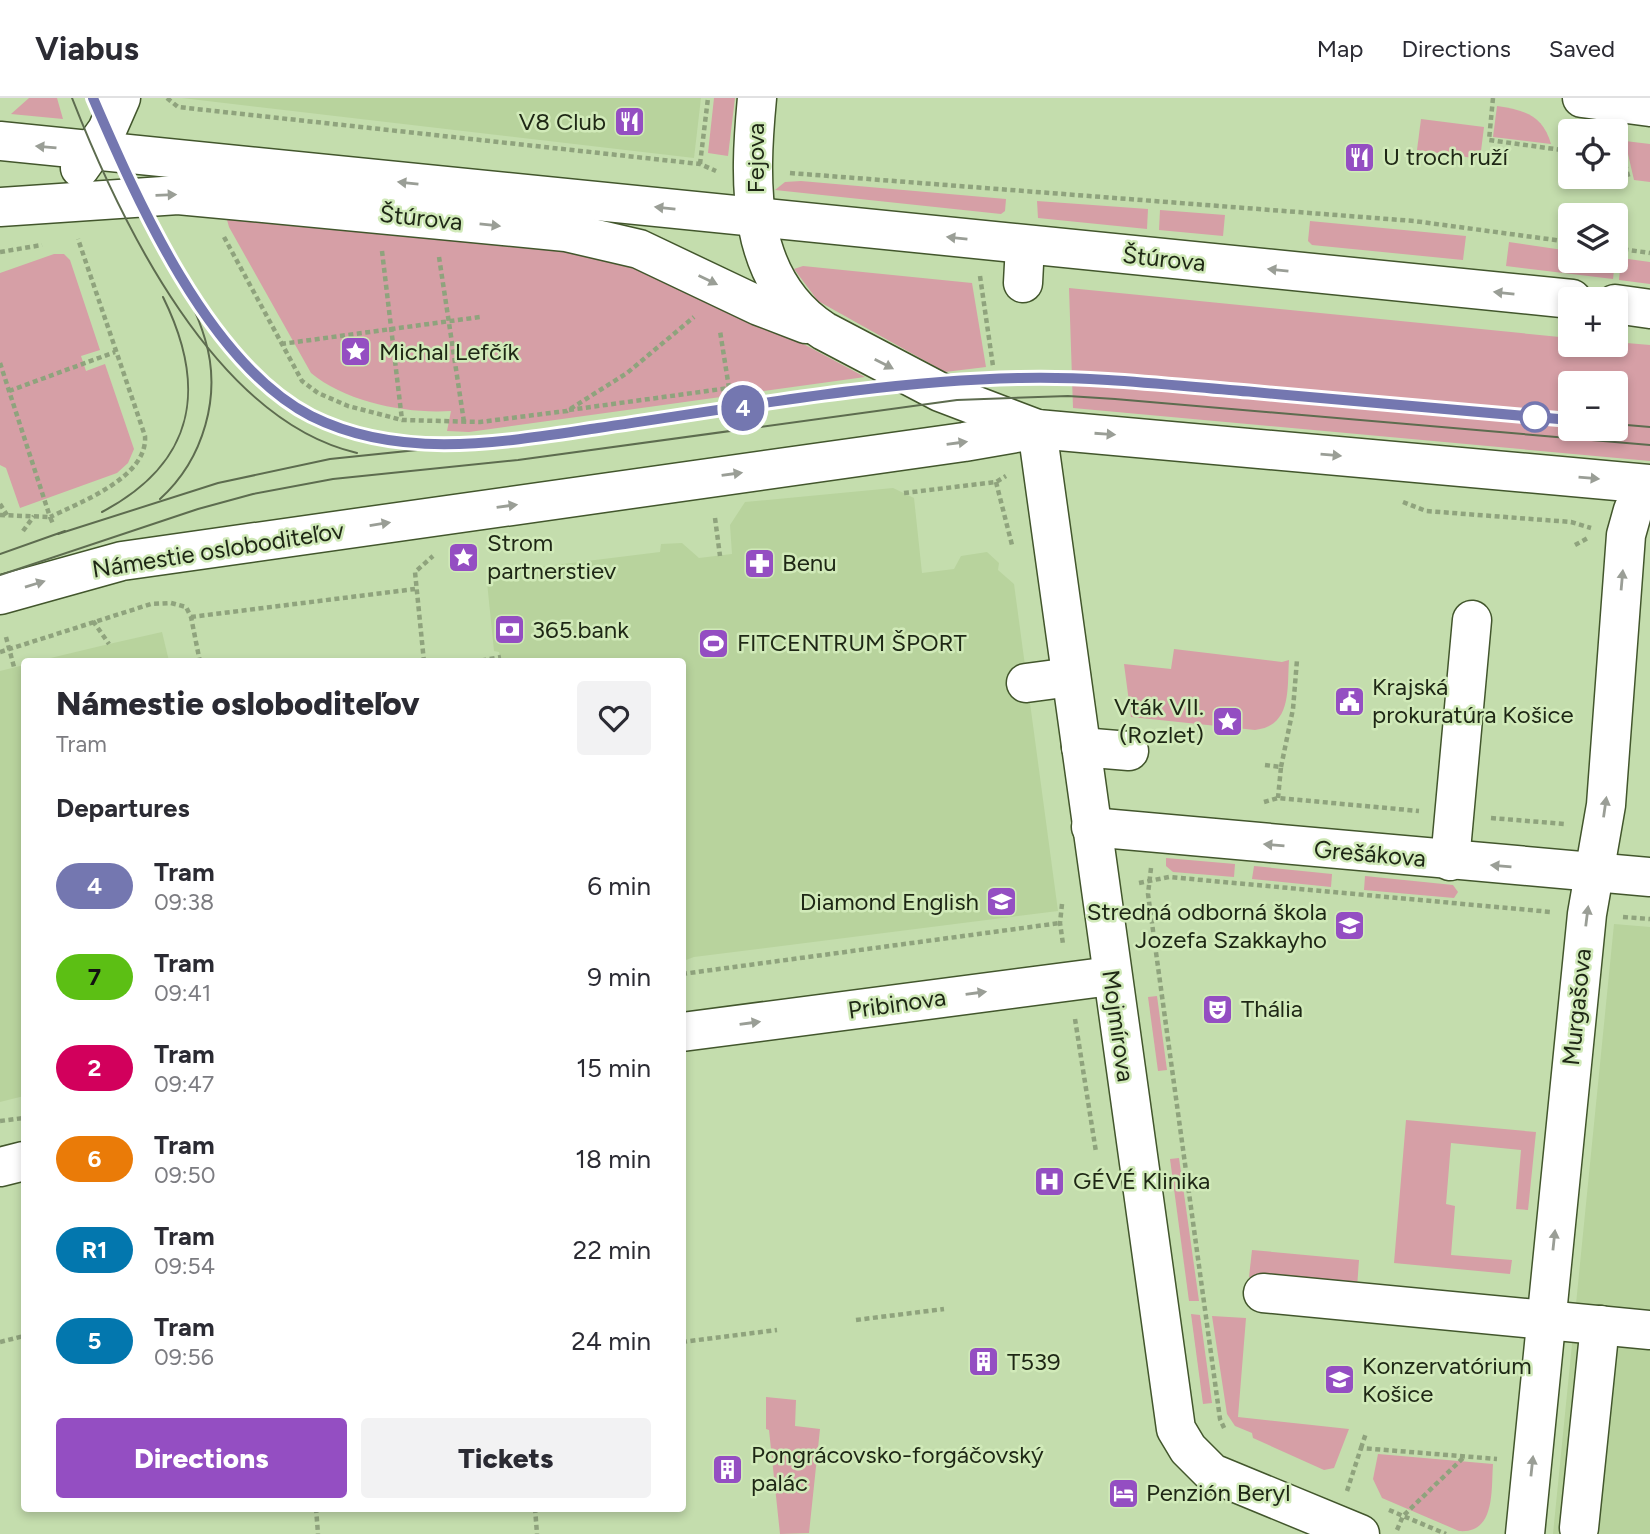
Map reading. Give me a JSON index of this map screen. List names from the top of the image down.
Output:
{
  "streets": {
    "street": [
      "Fejova",
      "Štúrova",
      "Námestie osloboditeľov",
      "Grešákova",
      "Pribinova",
      "Murgašova",
      "Mojmírova"
    ]
  },
  "crossings": [
    ["Fejova", "Štúrova"],
    ["Štúrova", "Námestie osloboditeľov"],
    ["Štúrova", "Murgašova"],
    ["Štúrova", "Mojmírova"],
    ["Grešákova", "Murgašova"],
    ["Grešákova", "Mojmírova"],
    ["Pribinova", "Mojmírova"]
  ],
  "one_way": ["Námestie osloboditeľov", "Grešákova", "Pribinova"],
  "places": {
    "restaurant": ["V8 Club", "U troch ruží"],
    "place": ["Michal Lefčík", "Strom partnerstiev", "Vták VII. (Rozlet)"],
    "pharmacy": ["Benu"],
    "bank": ["365.bank"],
    "sports": ["FITCENTRUM ŠPORT"],
    "public building": ["Krajská prokuratúra Košice"],
    "school or university": ["Diamond English", "Stredná odborná škola Jozefa Szakkayho", "Konzervatórium Košice"],
    "theatre": ["Thália"],
    "hospital": ["GÉVÉ Klinika"],
    "building": ["T539", "Pongrácovsko-forgáčovský palác"],
    "hotel": ["Penzión Beryl"]
  },
  "lines": ["tram line 4"],
  "page": {
    "header": "Viabus",
    "nav": ["Map", "Directions", "Saved"],
    "on_map": "4",
    "map_buttons": ["+", "−"],
    "heading": [
      ["Námestie osloboditeľov", "Tram"],
      "Departures"
    ],
    "list": [
      {
        "mark": "4",
        "name": "Tram",
        "note": "09:38",
        "value": "6 min"
      },
      {
        "mark": "7",
        "name": "Tram",
        "note": "09:41",
        "value": "9 min"
      },
      {
        "mark": "2",
        "name": "Tram",
        "note": "09:47",
        "value": "15 min"
      },
      {
        "mark": "6",
        "name": "Tram",
        "note": "09:50",
        "value": "18 min"
      },
      {
        "mark": "R1",
        "name": "Tram",
        "note": "09:54",
        "value": "22 min"
      },
      {
        "mark": "5",
        "name": "Tram",
        "note": "09:56",
        "value": "24 min"
      }
    ],
    "buttons": ["Directions", "Tickets"]
  }
}
